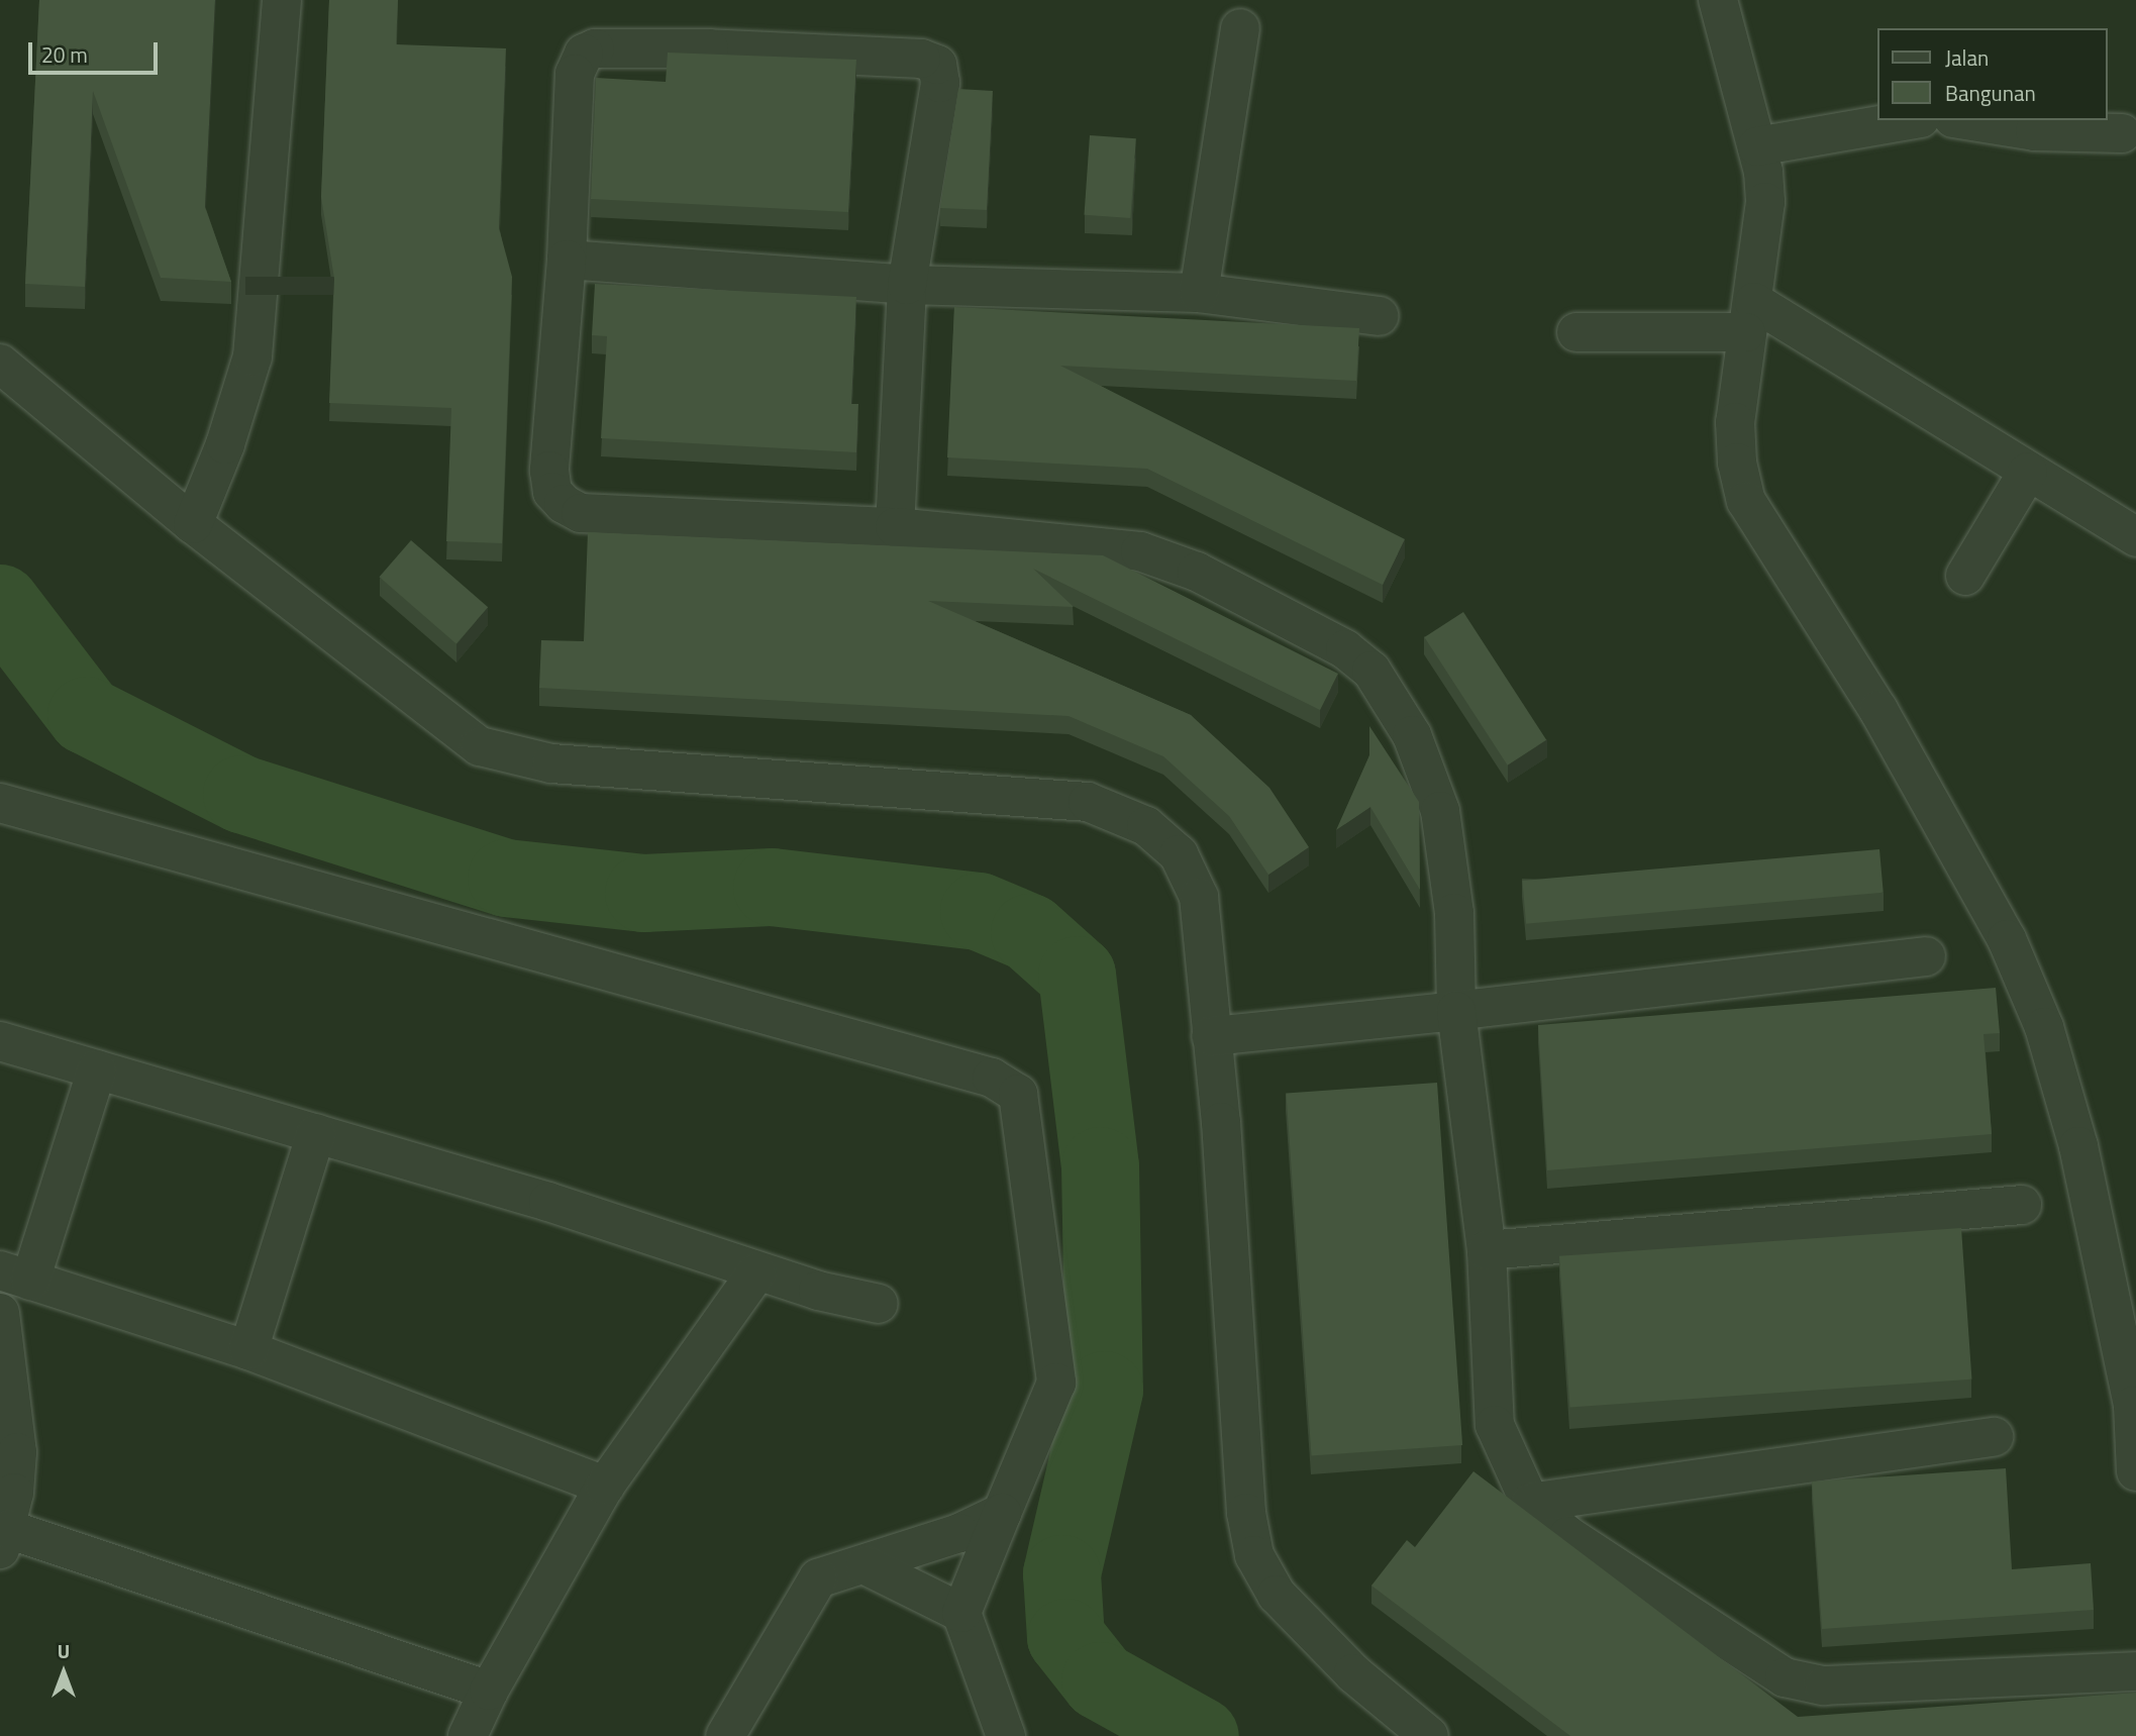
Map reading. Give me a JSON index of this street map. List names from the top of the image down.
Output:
{
  "legend": ["Jalan", "Bangunan"],
  "scale_bar": "20 m",
  "north": "top"
}
